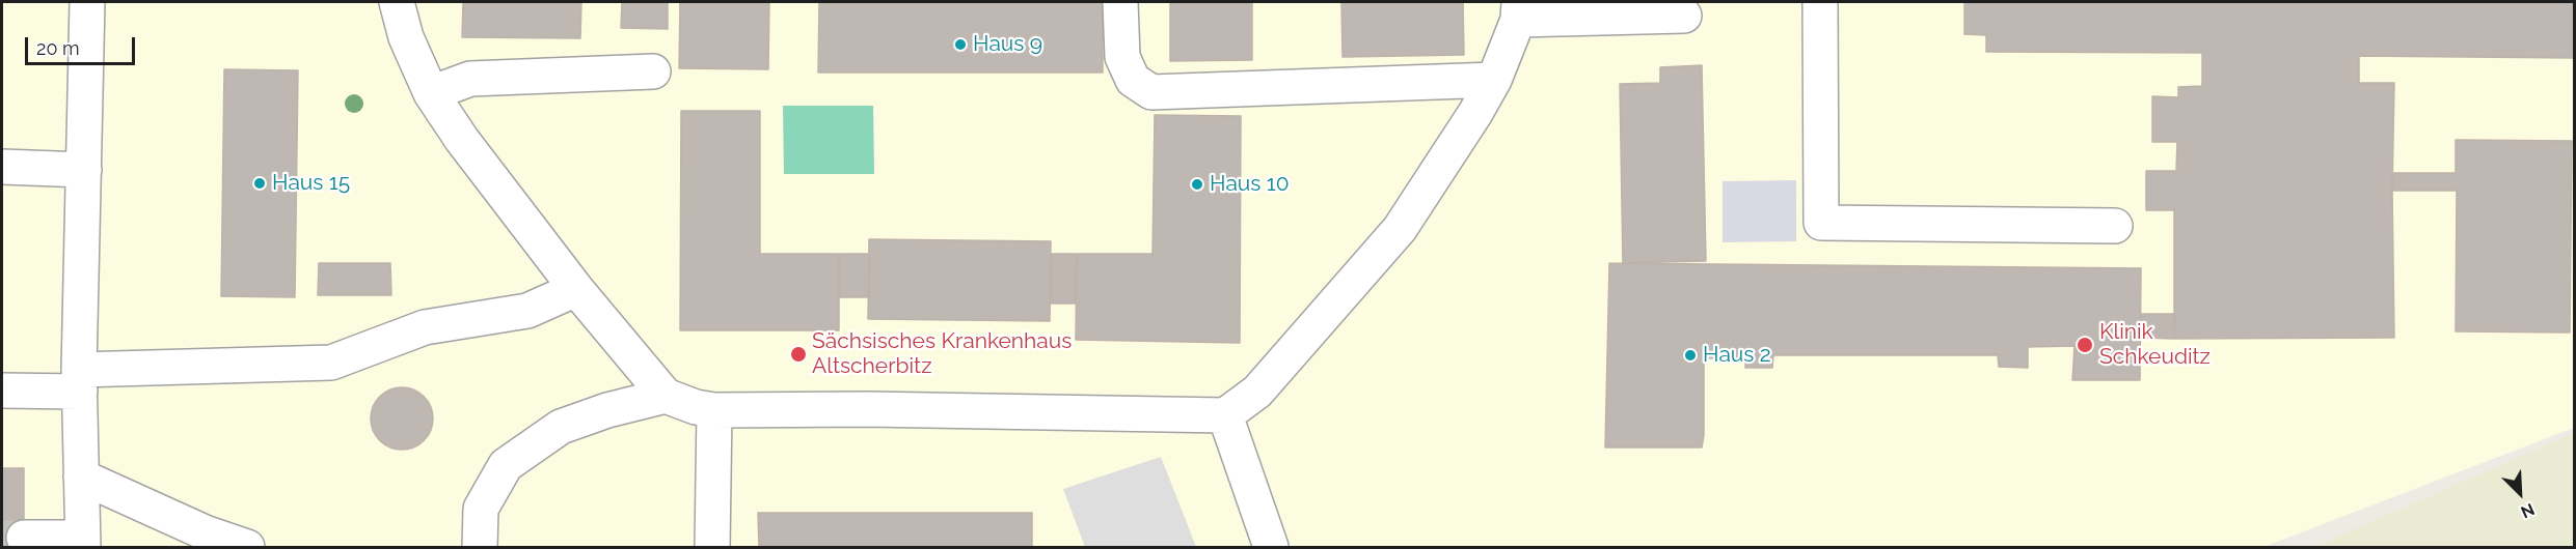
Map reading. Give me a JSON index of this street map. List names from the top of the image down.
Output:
{
  "places": [
    "Haus 9",
    "Haus 15",
    "Haus 10",
    "Klinik Schkeuditz",
    "Sächsisches Krankenhaus Altscherbitz",
    "Haus 2"
  ],
  "scale_bar": "20 m",
  "north": "bottom right"
}
